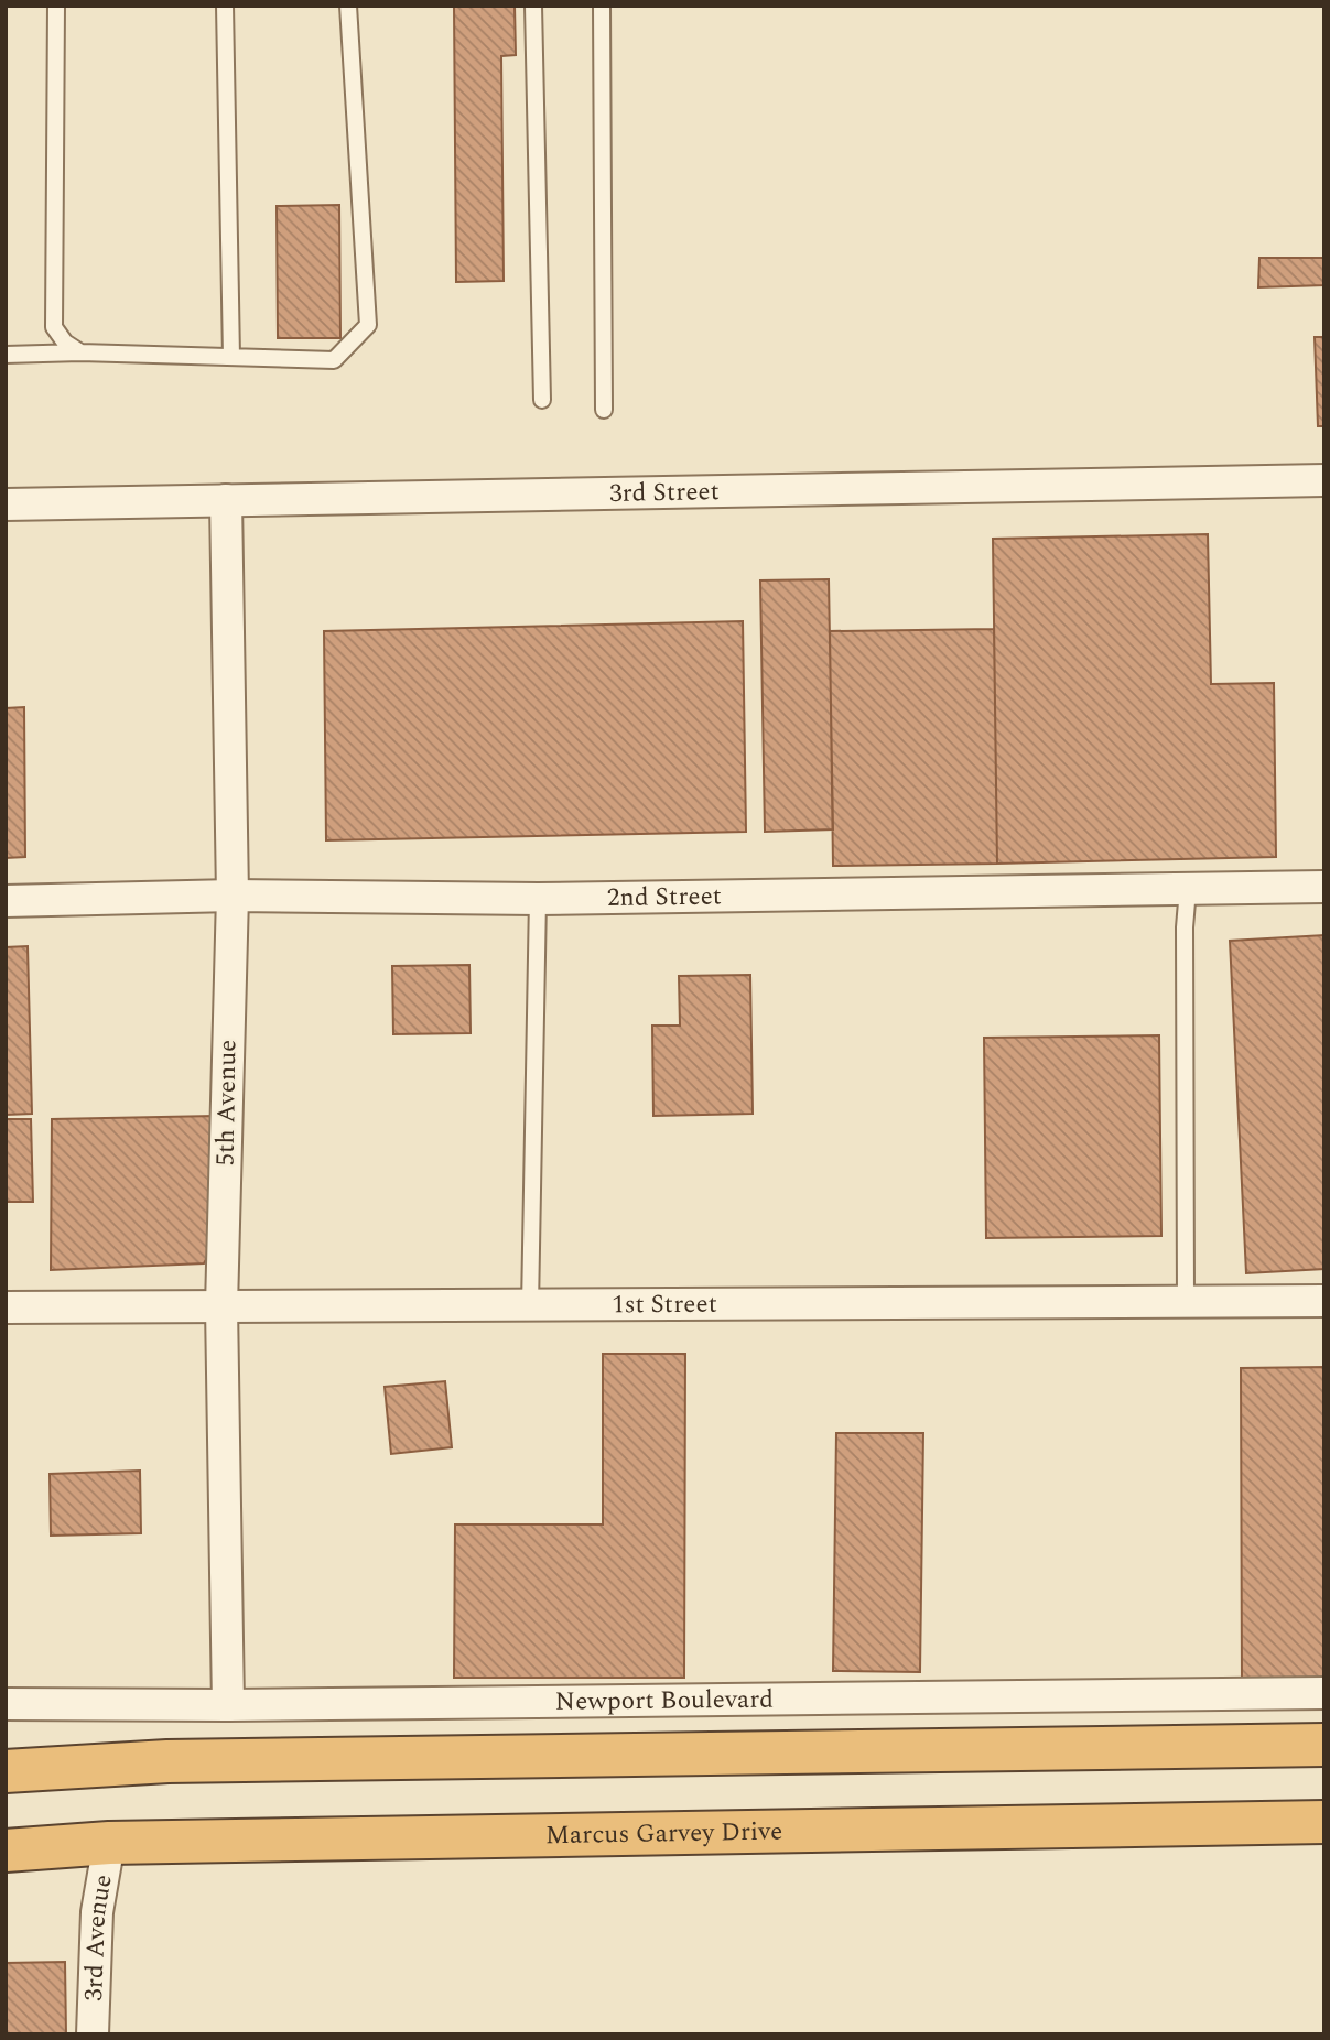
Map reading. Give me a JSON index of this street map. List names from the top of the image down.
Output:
{
  "streets": {
    "highway": ["Marcus Garvey Drive"],
    "street": [
      "3rd Street",
      "2nd Street",
      "5th Avenue",
      "1st Street",
      "Newport Boulevard",
      "3rd Avenue"
    ]
  },
  "crossings": [
    ["3rd Street", "5th Avenue"],
    ["2nd Street", "5th Avenue"],
    ["5th Avenue", "1st Street"],
    ["5th Avenue", "Newport Boulevard"],
    ["Marcus Garvey Drive", "3rd Avenue"]
  ]
}
